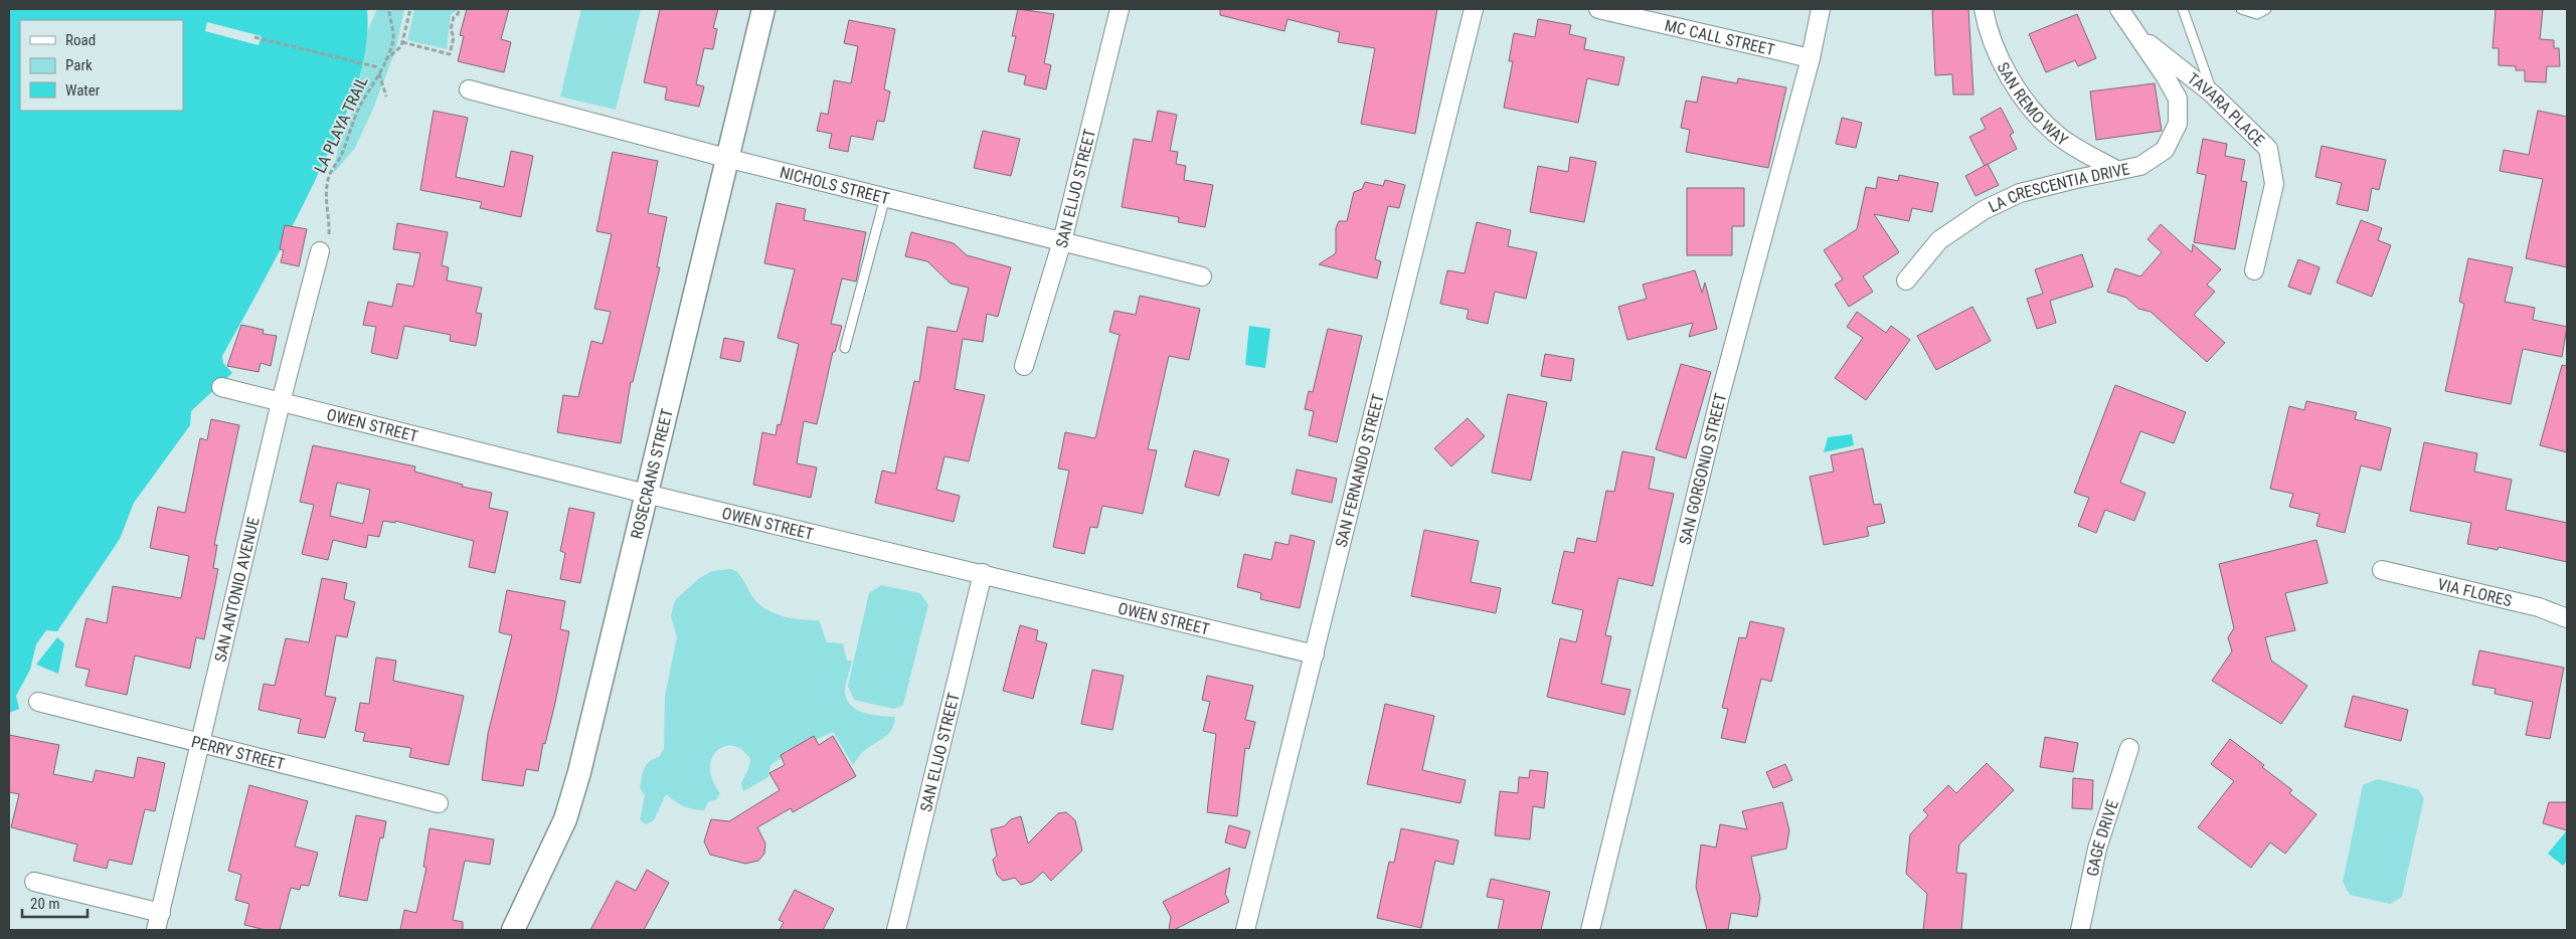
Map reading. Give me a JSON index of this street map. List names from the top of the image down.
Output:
{
  "streets": {
    "street": [
      "MC CALL STREET",
      "SAN REMO WAY",
      "TAVARA PLACE",
      "NICHOLS STREET",
      "SAN ELIJO STREET",
      "LA CRESCENTIA DRIVE",
      "OWEN STREET",
      "SAN GORGONIO STREET",
      "SAN FERNANDO STREET",
      "ROSECRANS STREET",
      "SAN ANTONIO AVENUE",
      "VIA FLORES",
      "PERRY STREET",
      "GAGE DRIVE"
    ],
    "path": ["LA PLAYA TRAIL"]
  },
  "crossings": [
    ["MC CALL STREET", "SAN GORGONIO STREET"],
    ["SAN REMO WAY", "LA CRESCENTIA DRIVE"],
    ["TAVARA PLACE", "LA CRESCENTIA DRIVE"],
    ["LA PLAYA TRAIL", "SAN ANTONIO AVENUE"],
    ["NICHOLS STREET", "SAN ELIJO STREET"],
    ["NICHOLS STREET", "ROSECRANS STREET"],
    ["SAN ELIJO STREET", "OWEN STREET"],
    ["OWEN STREET", "SAN FERNANDO STREET"],
    ["OWEN STREET", "ROSECRANS STREET"],
    ["OWEN STREET", "SAN ANTONIO AVENUE"],
    ["SAN ANTONIO AVENUE", "PERRY STREET"]
  ],
  "legend": ["Road", "Park", "Water"],
  "scale_bar": "20 m"
}
